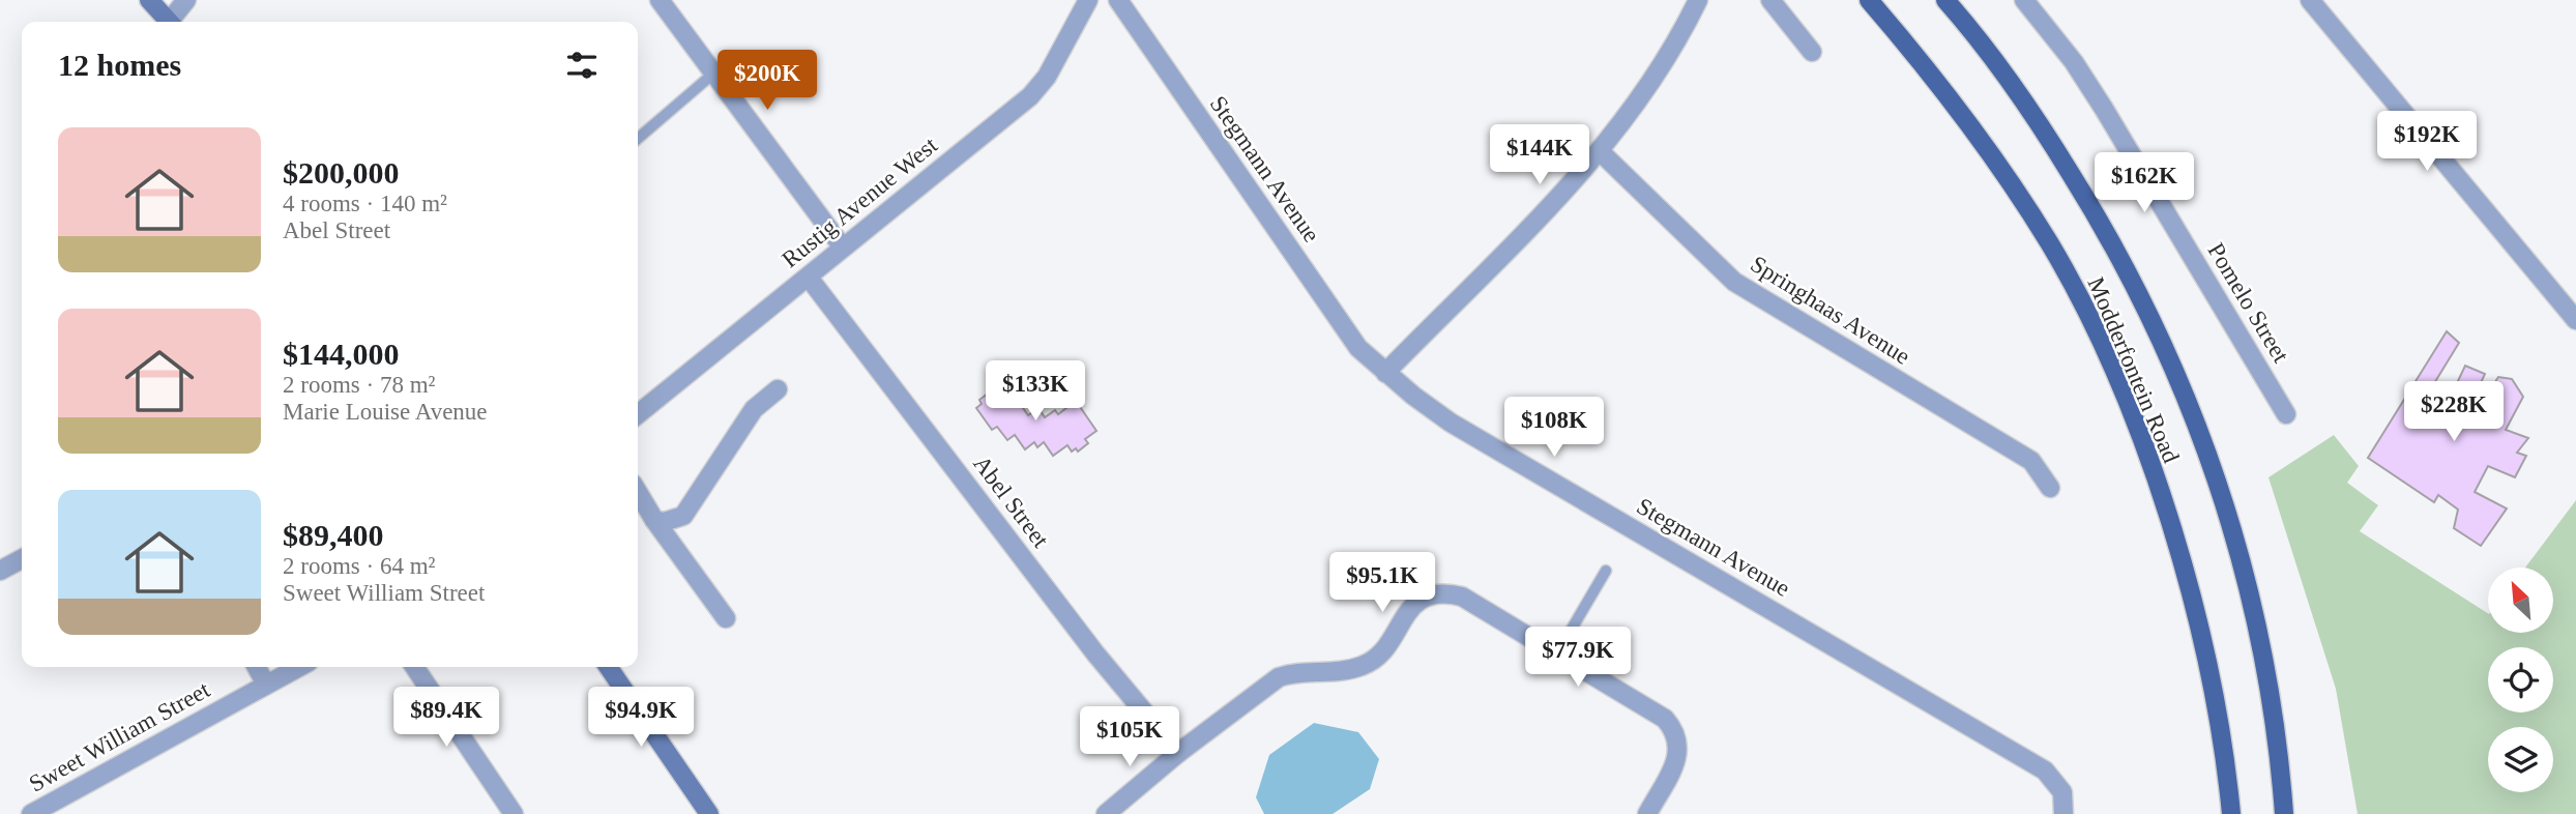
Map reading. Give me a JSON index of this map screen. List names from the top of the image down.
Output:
{
  "streets": {
    "main road": ["Modderfontein Road"],
    "street": [
      "Stegmann Avenue",
      "Rustig Avenue West",
      "Pomelo Street",
      "Springhaas Avenue",
      "Abel Street",
      "Sweet William Street"
    ]
  },
  "crossings": [
    ["Rustig Avenue West", "Abel Street"]
  ],
  "north": "top left",
  "page": {
    "heading": "12 homes",
    "price": [
      "$200K",
      "$192K",
      "$144K",
      "$162K",
      "$133K",
      "$228K",
      "$108K",
      "$95.1K",
      "$77.9K",
      "$89.4K",
      "$94.9K",
      "$105K"
    ],
    "list": [
      {
        "name": "$200,000",
        "note": "4 rooms · 140 m² · Abel Street"
      },
      {
        "name": "$144,000",
        "note": "2 rooms · 78 m² · Marie Louise Avenue"
      },
      {
        "name": "$89,400",
        "note": "2 rooms · 64 m² · Sweet William Street"
      }
    ]
  }
}
